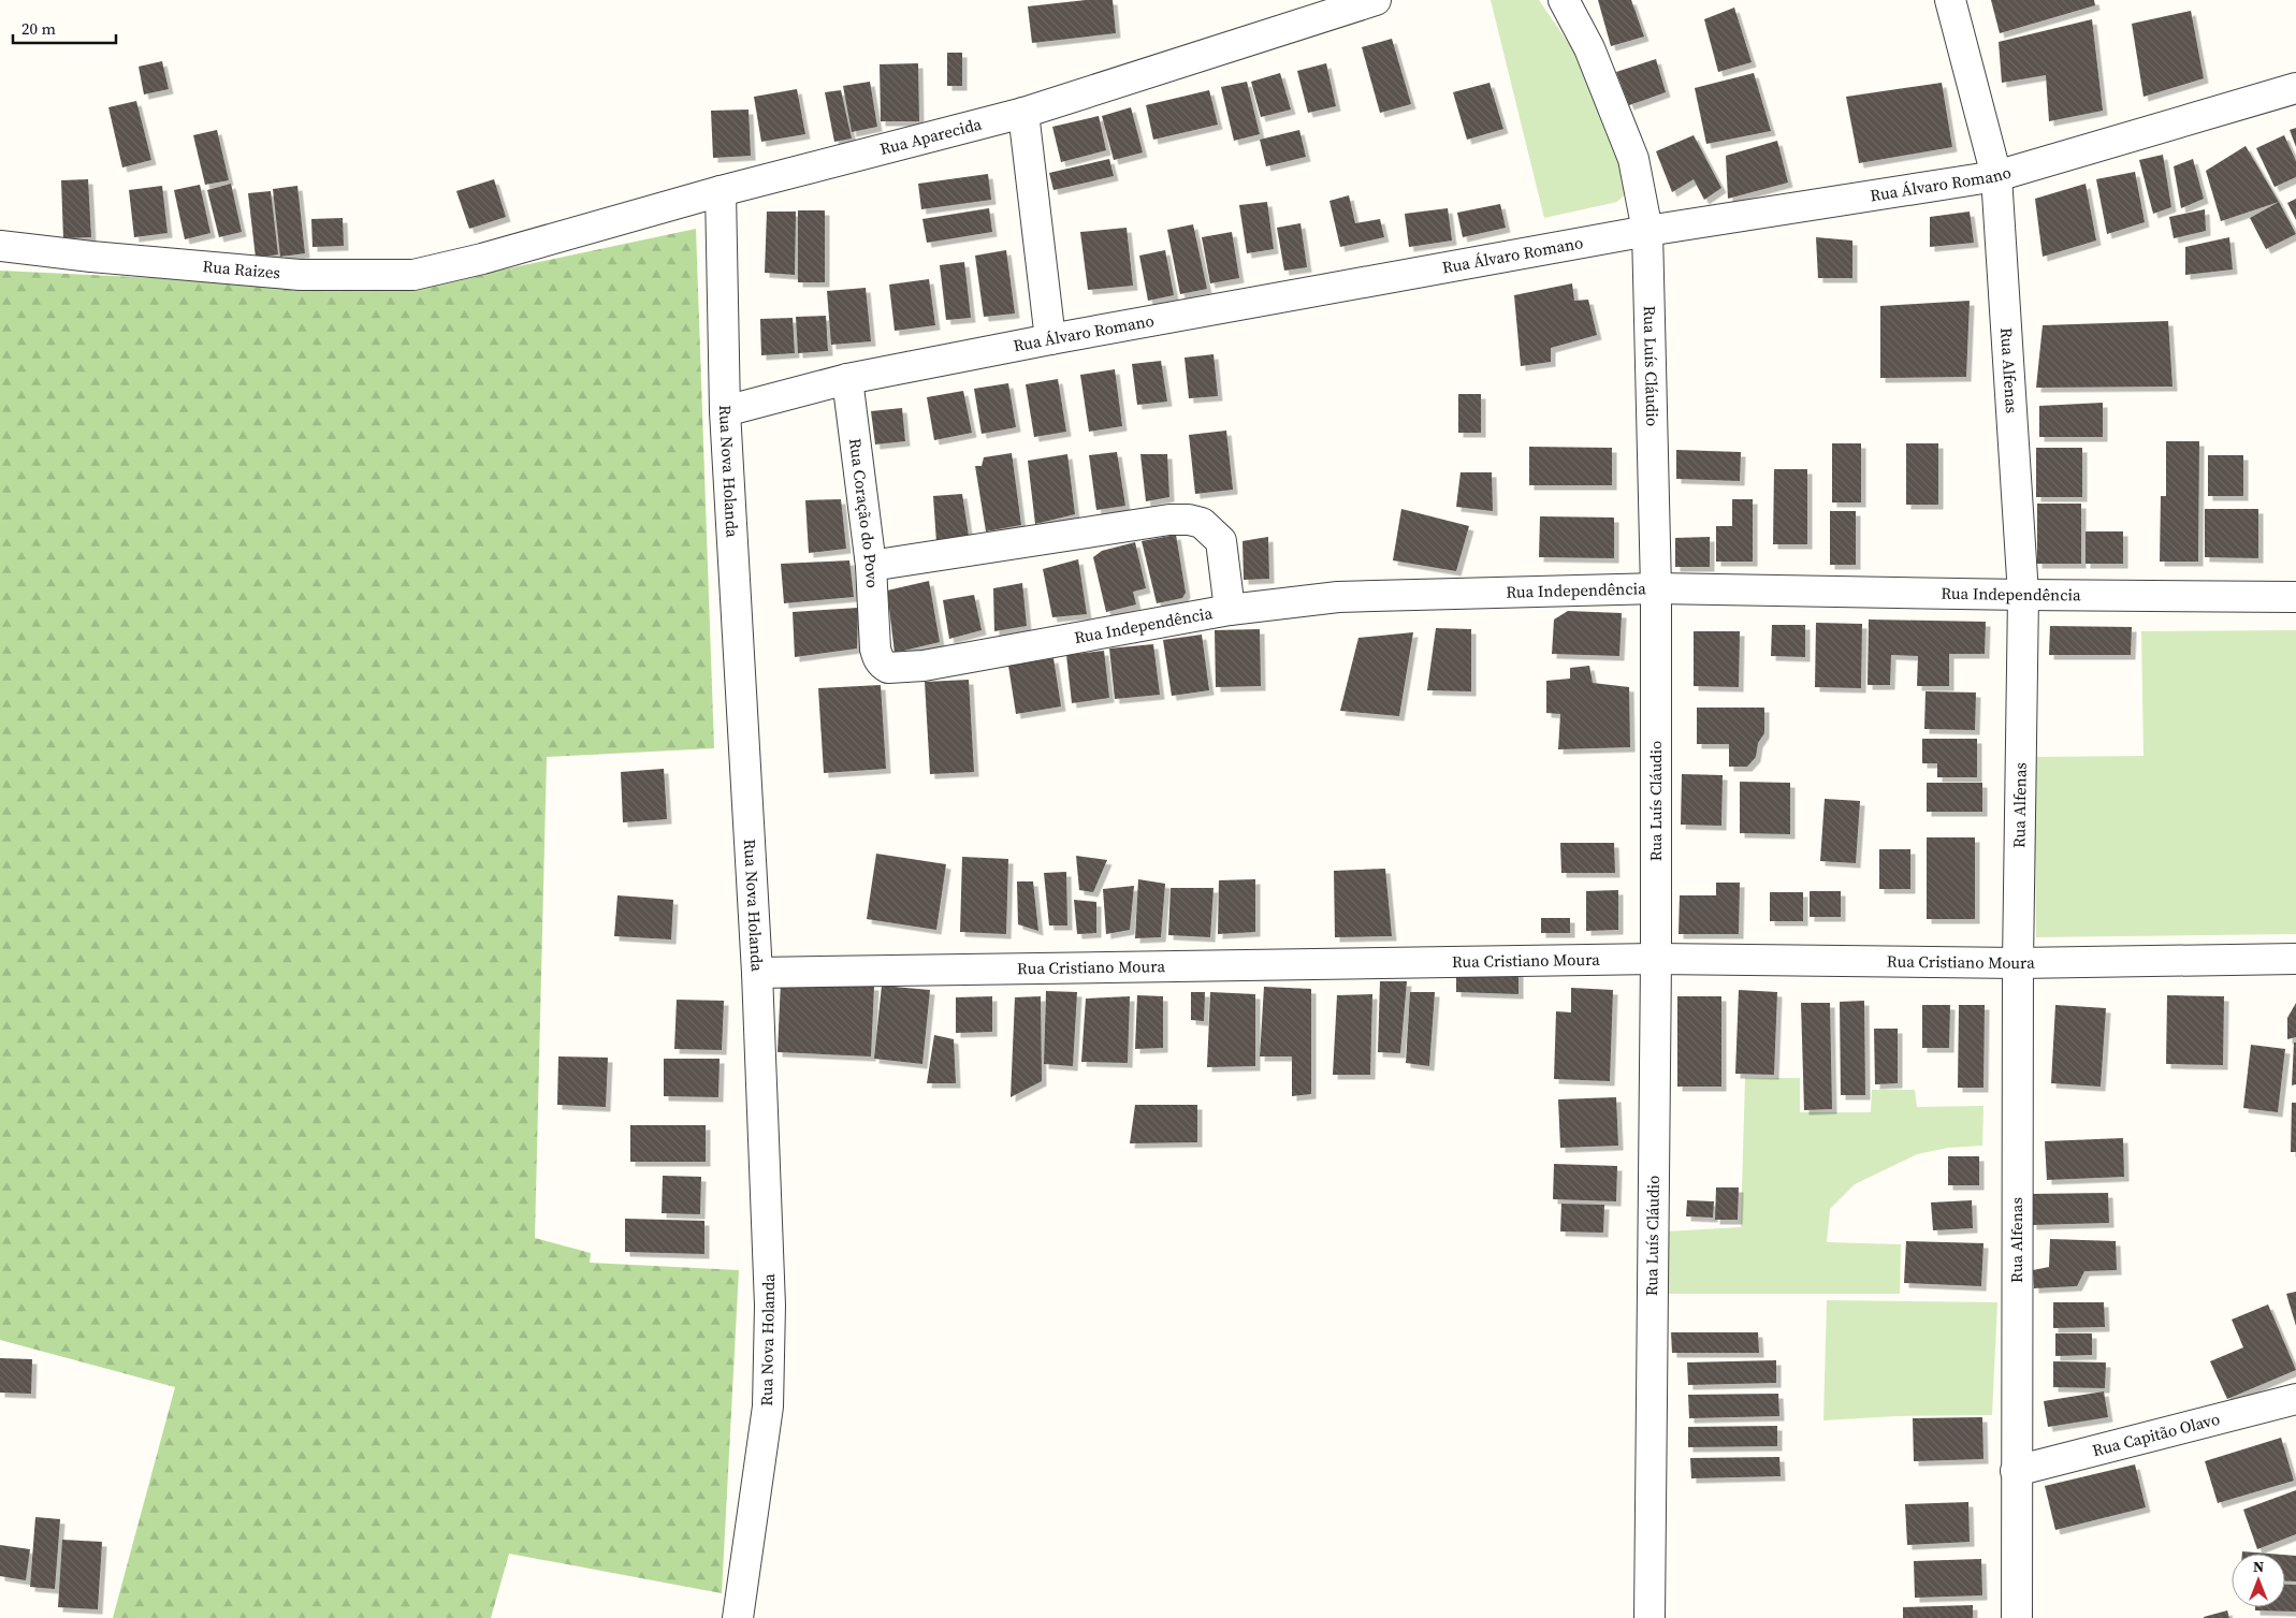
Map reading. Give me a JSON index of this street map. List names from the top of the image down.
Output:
{
  "streets": {
    "street": [
      "Rua Aparecida",
      "Rua Álvaro Romano",
      "Rua Raizes",
      "Rua Luís Cláudio",
      "Rua Alfenas",
      "Rua Nova Holanda",
      "Rua Coração do Povo",
      "Rua Independência",
      "Rua Cristiano Moura",
      "Rua Capitão Olavo"
    ]
  },
  "crossings": [
    ["Rua Aparecida", "Rua Raizes"],
    ["Rua Aparecida", "Rua Nova Holanda"],
    ["Rua Álvaro Romano", "Rua Luís Cláudio"],
    ["Rua Álvaro Romano", "Rua Alfenas"],
    ["Rua Álvaro Romano", "Rua Nova Holanda"],
    ["Rua Álvaro Romano", "Rua Coração do Povo"],
    ["Rua Luís Cláudio", "Rua Independência"],
    ["Rua Luís Cláudio", "Rua Cristiano Moura"],
    ["Rua Alfenas", "Rua Independência"],
    ["Rua Alfenas", "Rua Cristiano Moura"],
    ["Rua Alfenas", "Rua Capitão Olavo"],
    ["Rua Nova Holanda", "Rua Cristiano Moura"],
    ["Rua Coração do Povo", "Rua Independência"]
  ],
  "scale_bar": "20 m",
  "north": "top"
}
